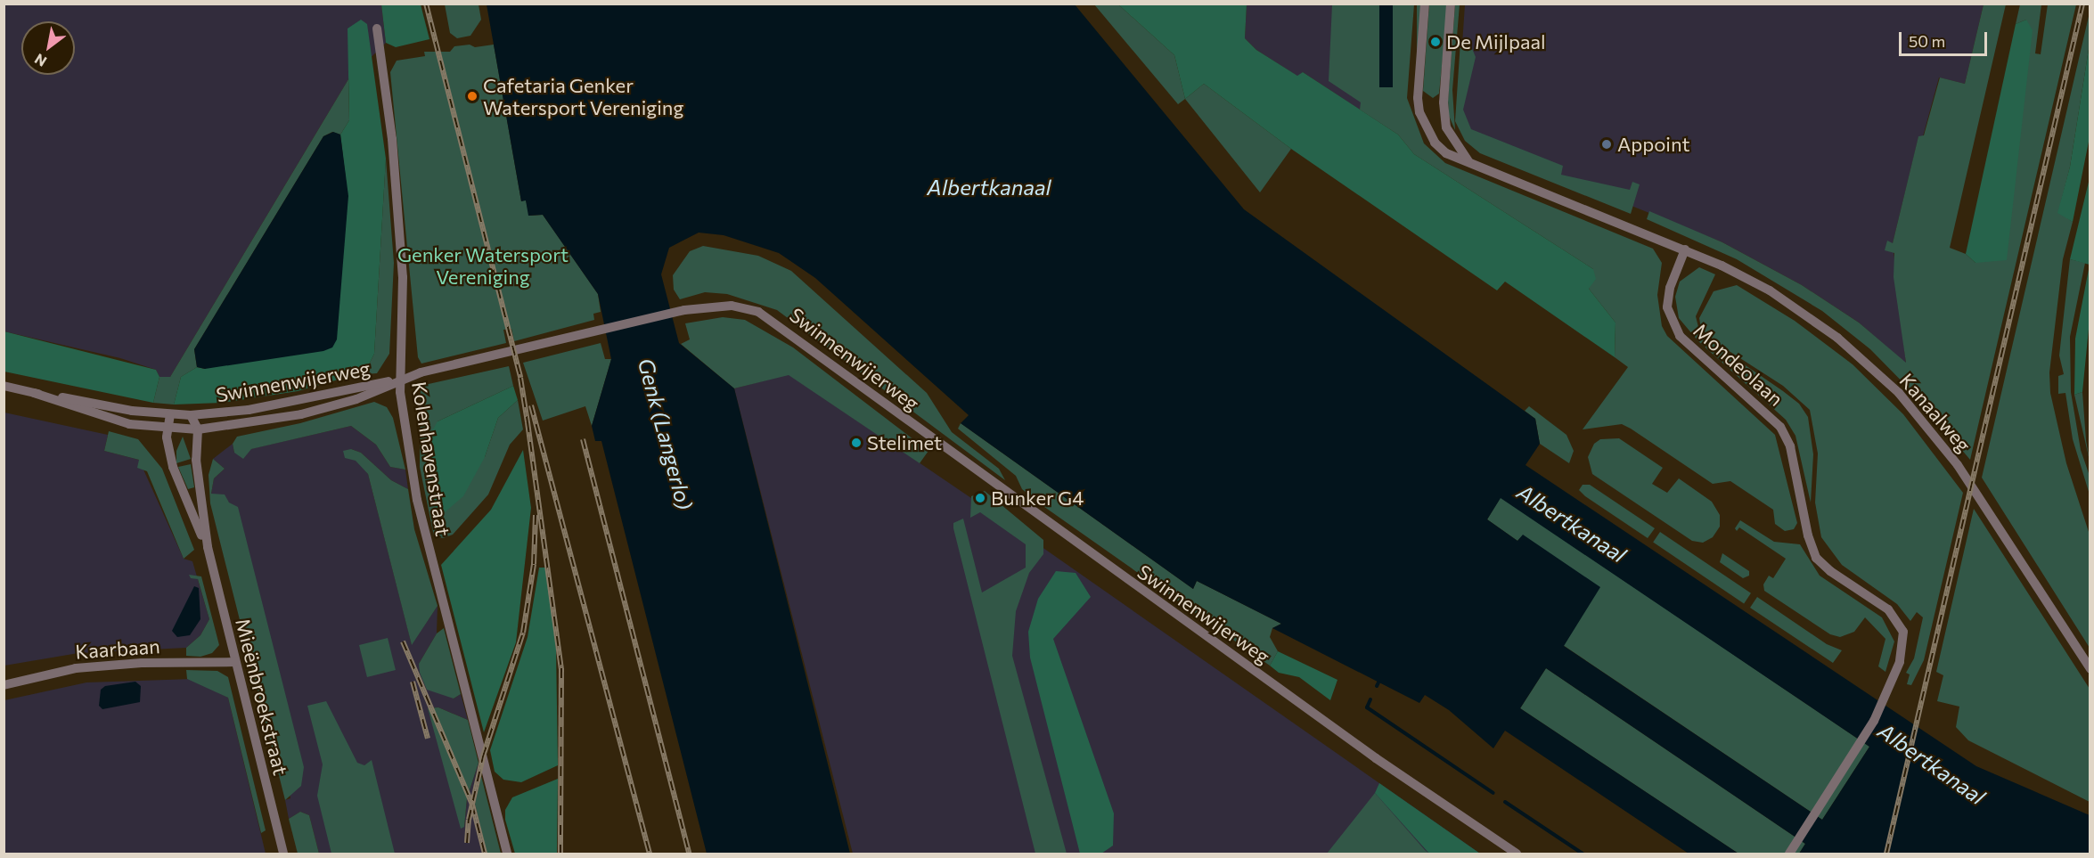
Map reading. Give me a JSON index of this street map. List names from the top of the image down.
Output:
{
  "streets": {
    "street": [
      "Swinnenwijerweg",
      "Mondeolaan",
      "Kanaalweg",
      "Kolenhavenstraat",
      "Kaarbaan",
      "Mieënbroekstraat"
    ]
  },
  "crossings": [
    ["Swinnenwijerweg", "Kolenhavenstraat"],
    ["Swinnenwijerweg", "Mieënbroekstraat"],
    ["Mondeolaan", "Kanaalweg"],
    ["Kaarbaan", "Mieënbroekstraat"]
  ],
  "water": ["Albertkanaal", "Genk (Langerlo)"],
  "parks": ["Genker Watersport Vereniging"],
  "places": [
    "De Mijlpaal",
    "Cafetaria Genker Watersport Vereniging",
    "Appoint",
    "Stelimet",
    "Bunker G4"
  ],
  "scale_bar": "50 m",
  "north": "bottom left"
}
